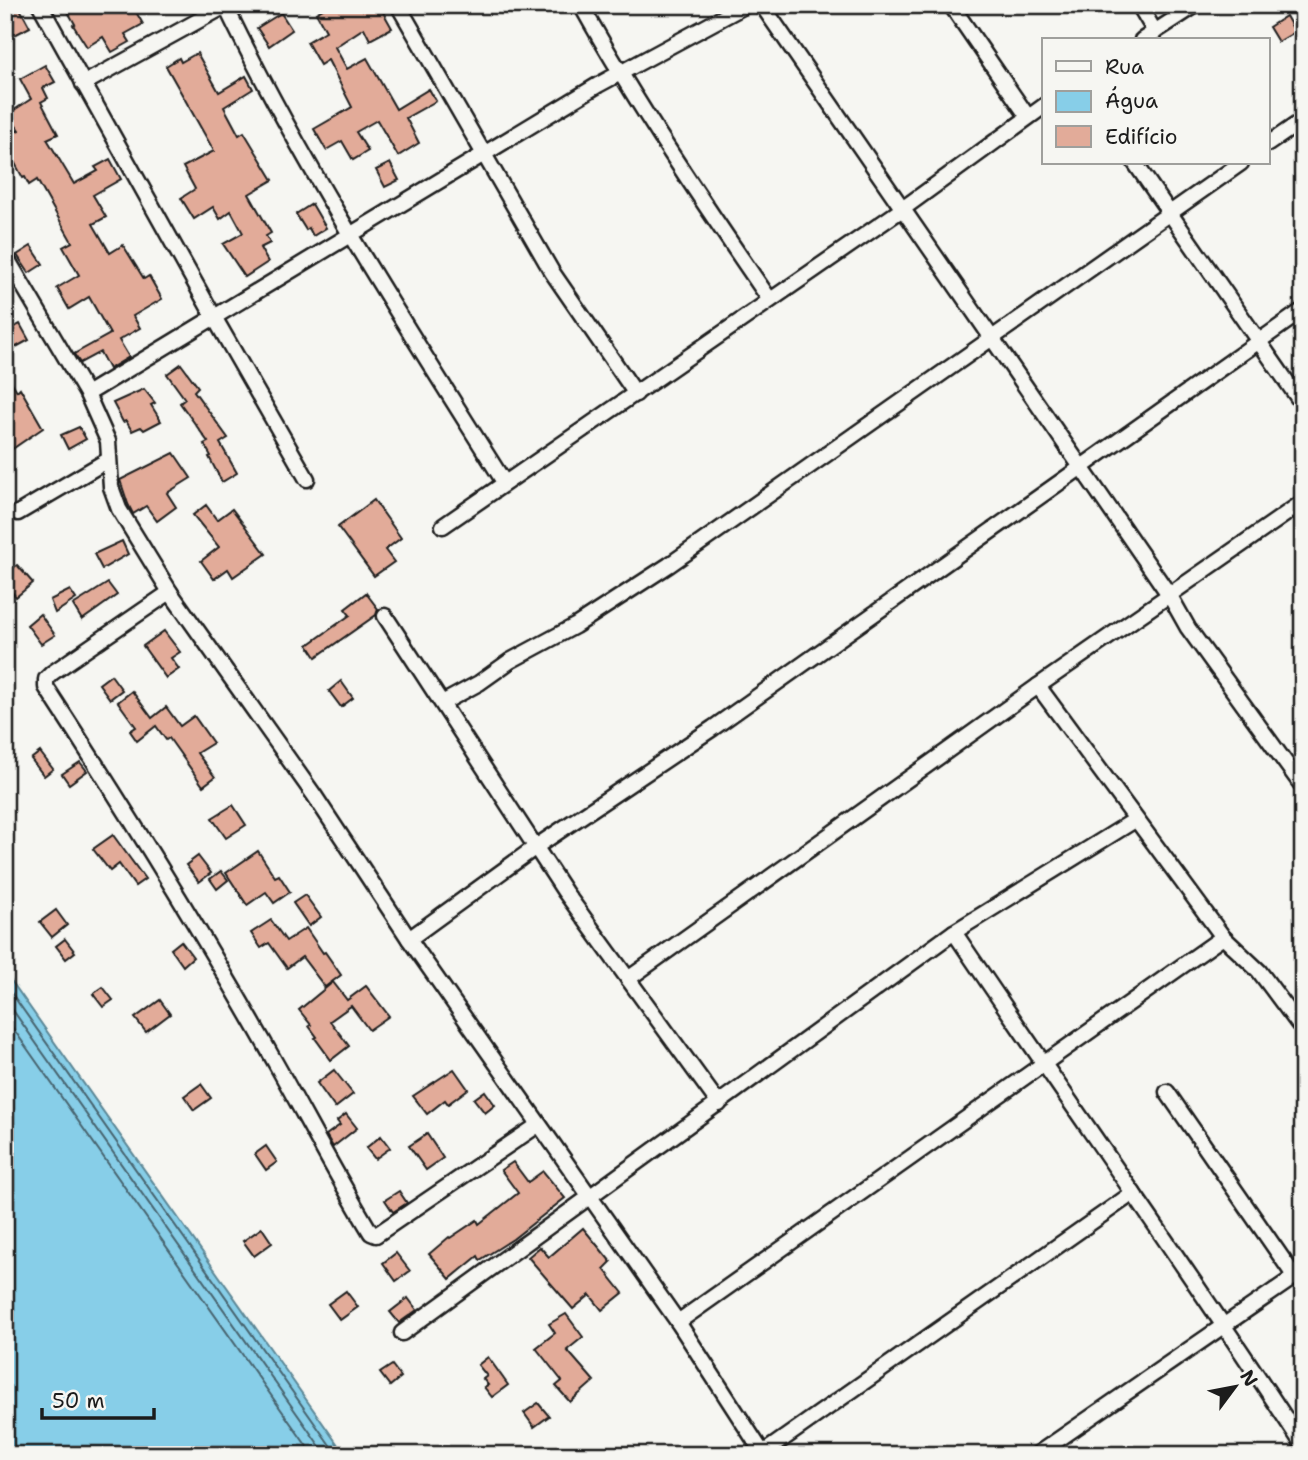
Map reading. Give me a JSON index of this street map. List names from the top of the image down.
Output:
{
  "legend": ["Rua", "Água", "Edifício"],
  "scale_bar": "50 m",
  "north": "top right"
}
